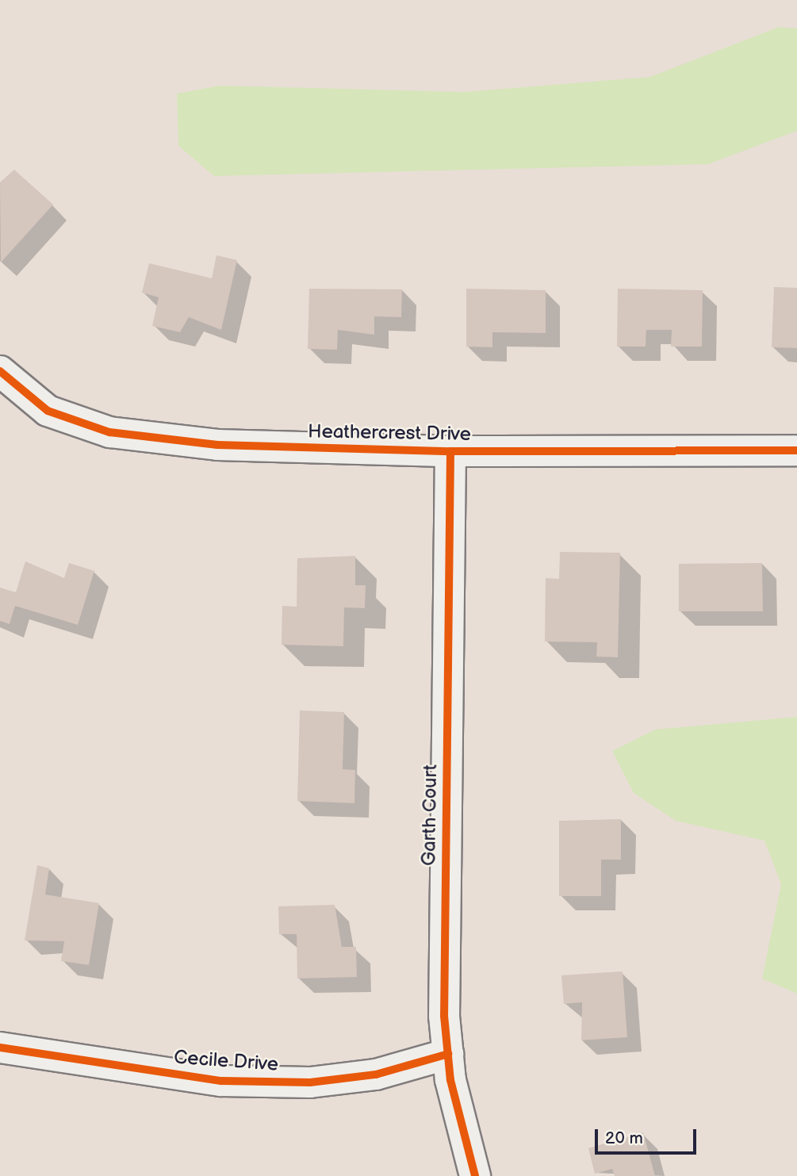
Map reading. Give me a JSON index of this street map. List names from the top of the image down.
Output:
{
  "streets": {
    "street": ["Heathercrest Drive", "Garth Court", "Cecile Drive"]
  },
  "crossings": [
    ["Heathercrest Drive", "Garth Court"],
    ["Garth Court", "Cecile Drive"]
  ],
  "scale_bar": "20 m"
}
